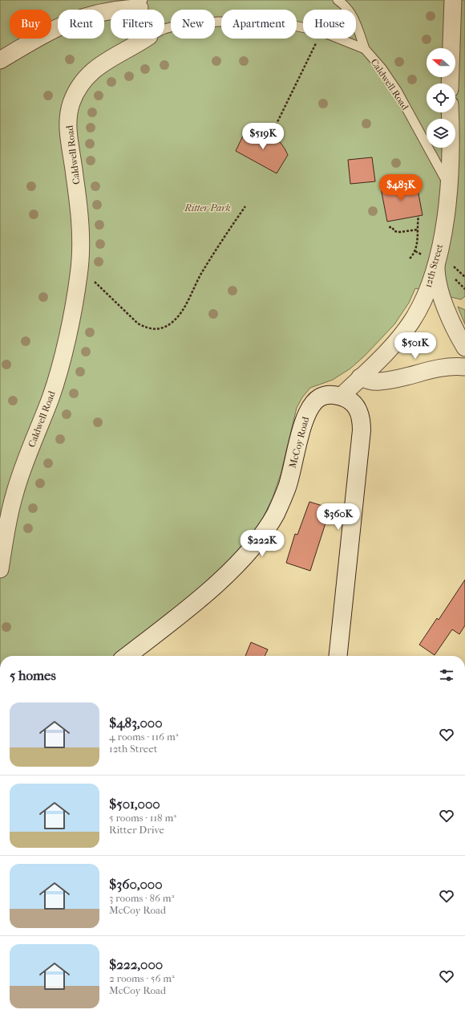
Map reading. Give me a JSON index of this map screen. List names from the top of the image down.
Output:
{
  "streets": {
    "street": ["Caldwell Road", "12th Street", "McCoy Road"]
  },
  "crossings": [
    ["Caldwell Road", "12th Street"],
    ["12th Street", "McCoy Road"]
  ],
  "parks": ["Ritter Park"],
  "north": "left",
  "page": {
    "chip": [
      "Buy",
      "Rent",
      "Filters",
      "New",
      "Apartment",
      "House"
    ],
    "price": [
      "$519K",
      "$483K",
      "$501K",
      "$360K",
      "$222K"
    ],
    "heading": "5 homes",
    "list": [
      {
        "name": "$483,000",
        "note": "4 rooms · 116 m² · 12th Street"
      },
      {
        "name": "$501,000",
        "note": "5 rooms · 118 m² · Ritter Drive"
      },
      {
        "name": "$360,000",
        "note": "3 rooms · 86 m² · McCoy Road"
      },
      {
        "name": "$222,000",
        "note": "2 rooms · 56 m² · McCoy Road"
      }
    ]
  }
}
